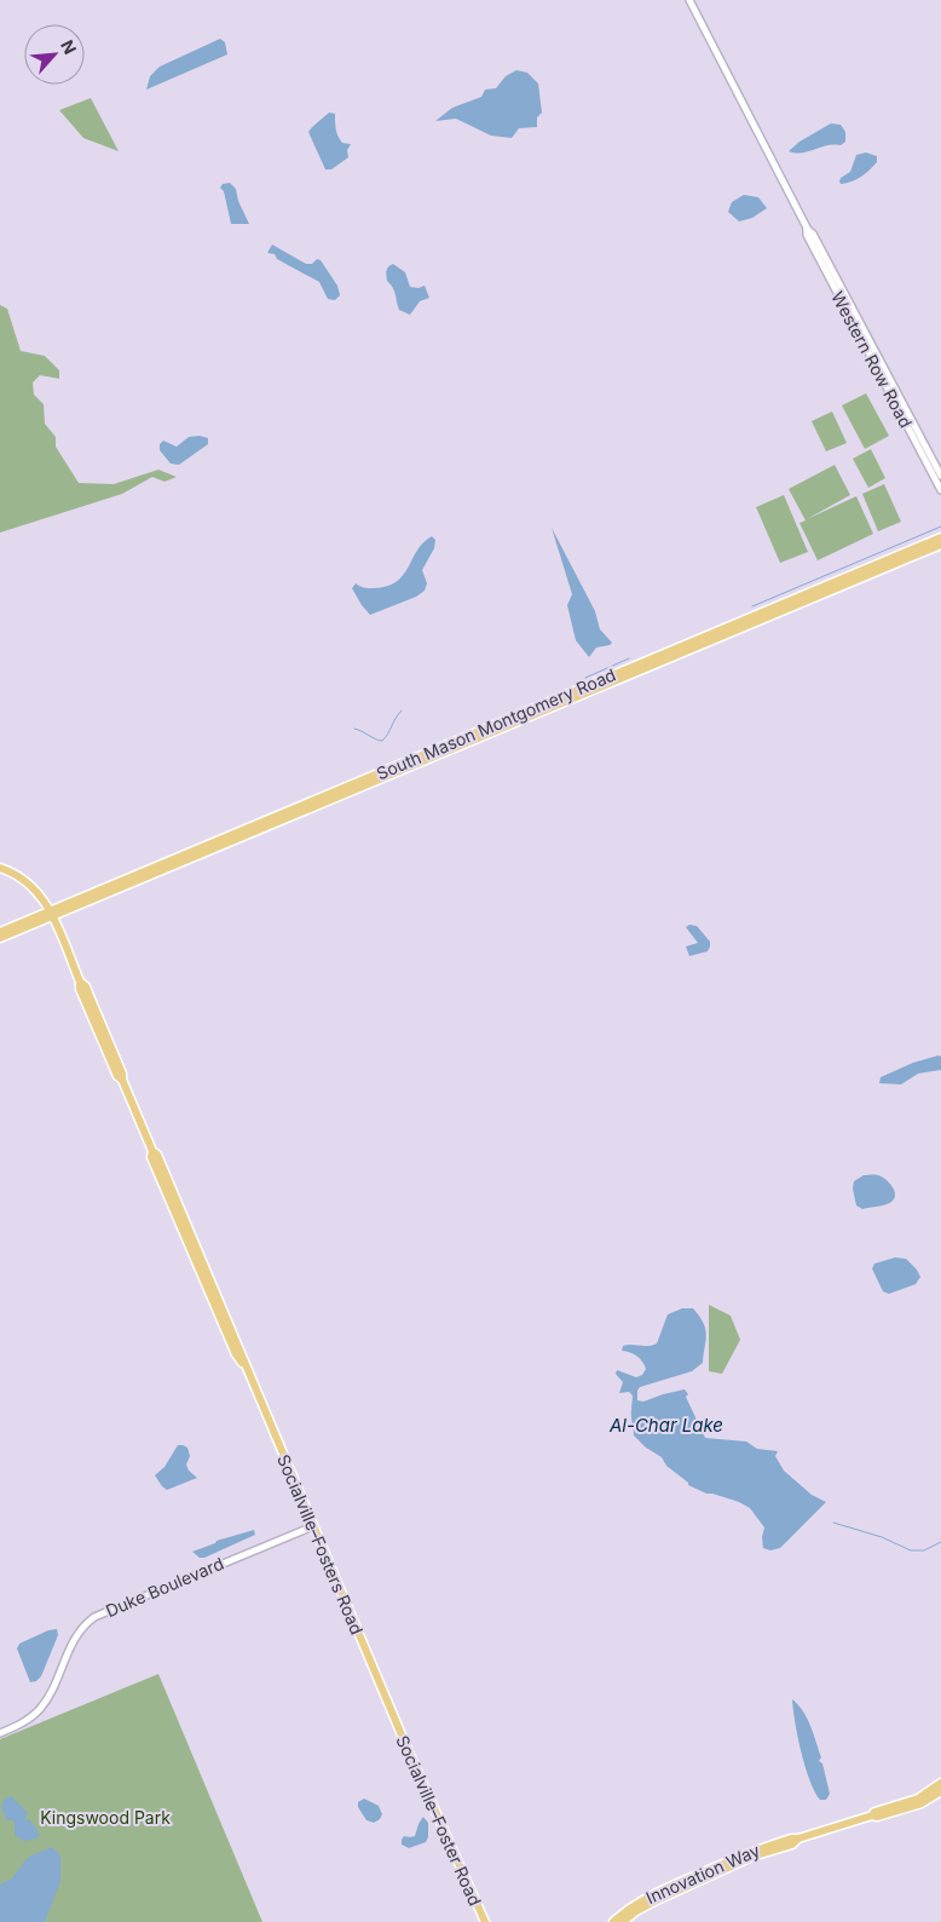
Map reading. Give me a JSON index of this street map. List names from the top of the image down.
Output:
{
  "streets": {
    "main road": [
      "South Mason Montgomery Road",
      "Socialville–Fosters Road",
      "Socialville–Foster Road",
      "Innovation Way"
    ],
    "street": ["Western Row Road", "Duke Boulevard"]
  },
  "crossings": [
    ["South Mason Montgomery Road", "Socialville–Fosters Road"],
    ["Socialville–Fosters Road", "Duke Boulevard"],
    ["Socialville–Fosters Road", "Socialville–Foster Road"]
  ],
  "water": ["Al-Char Lake"],
  "parks": ["Kingswood Park"],
  "north": "top right"
}
